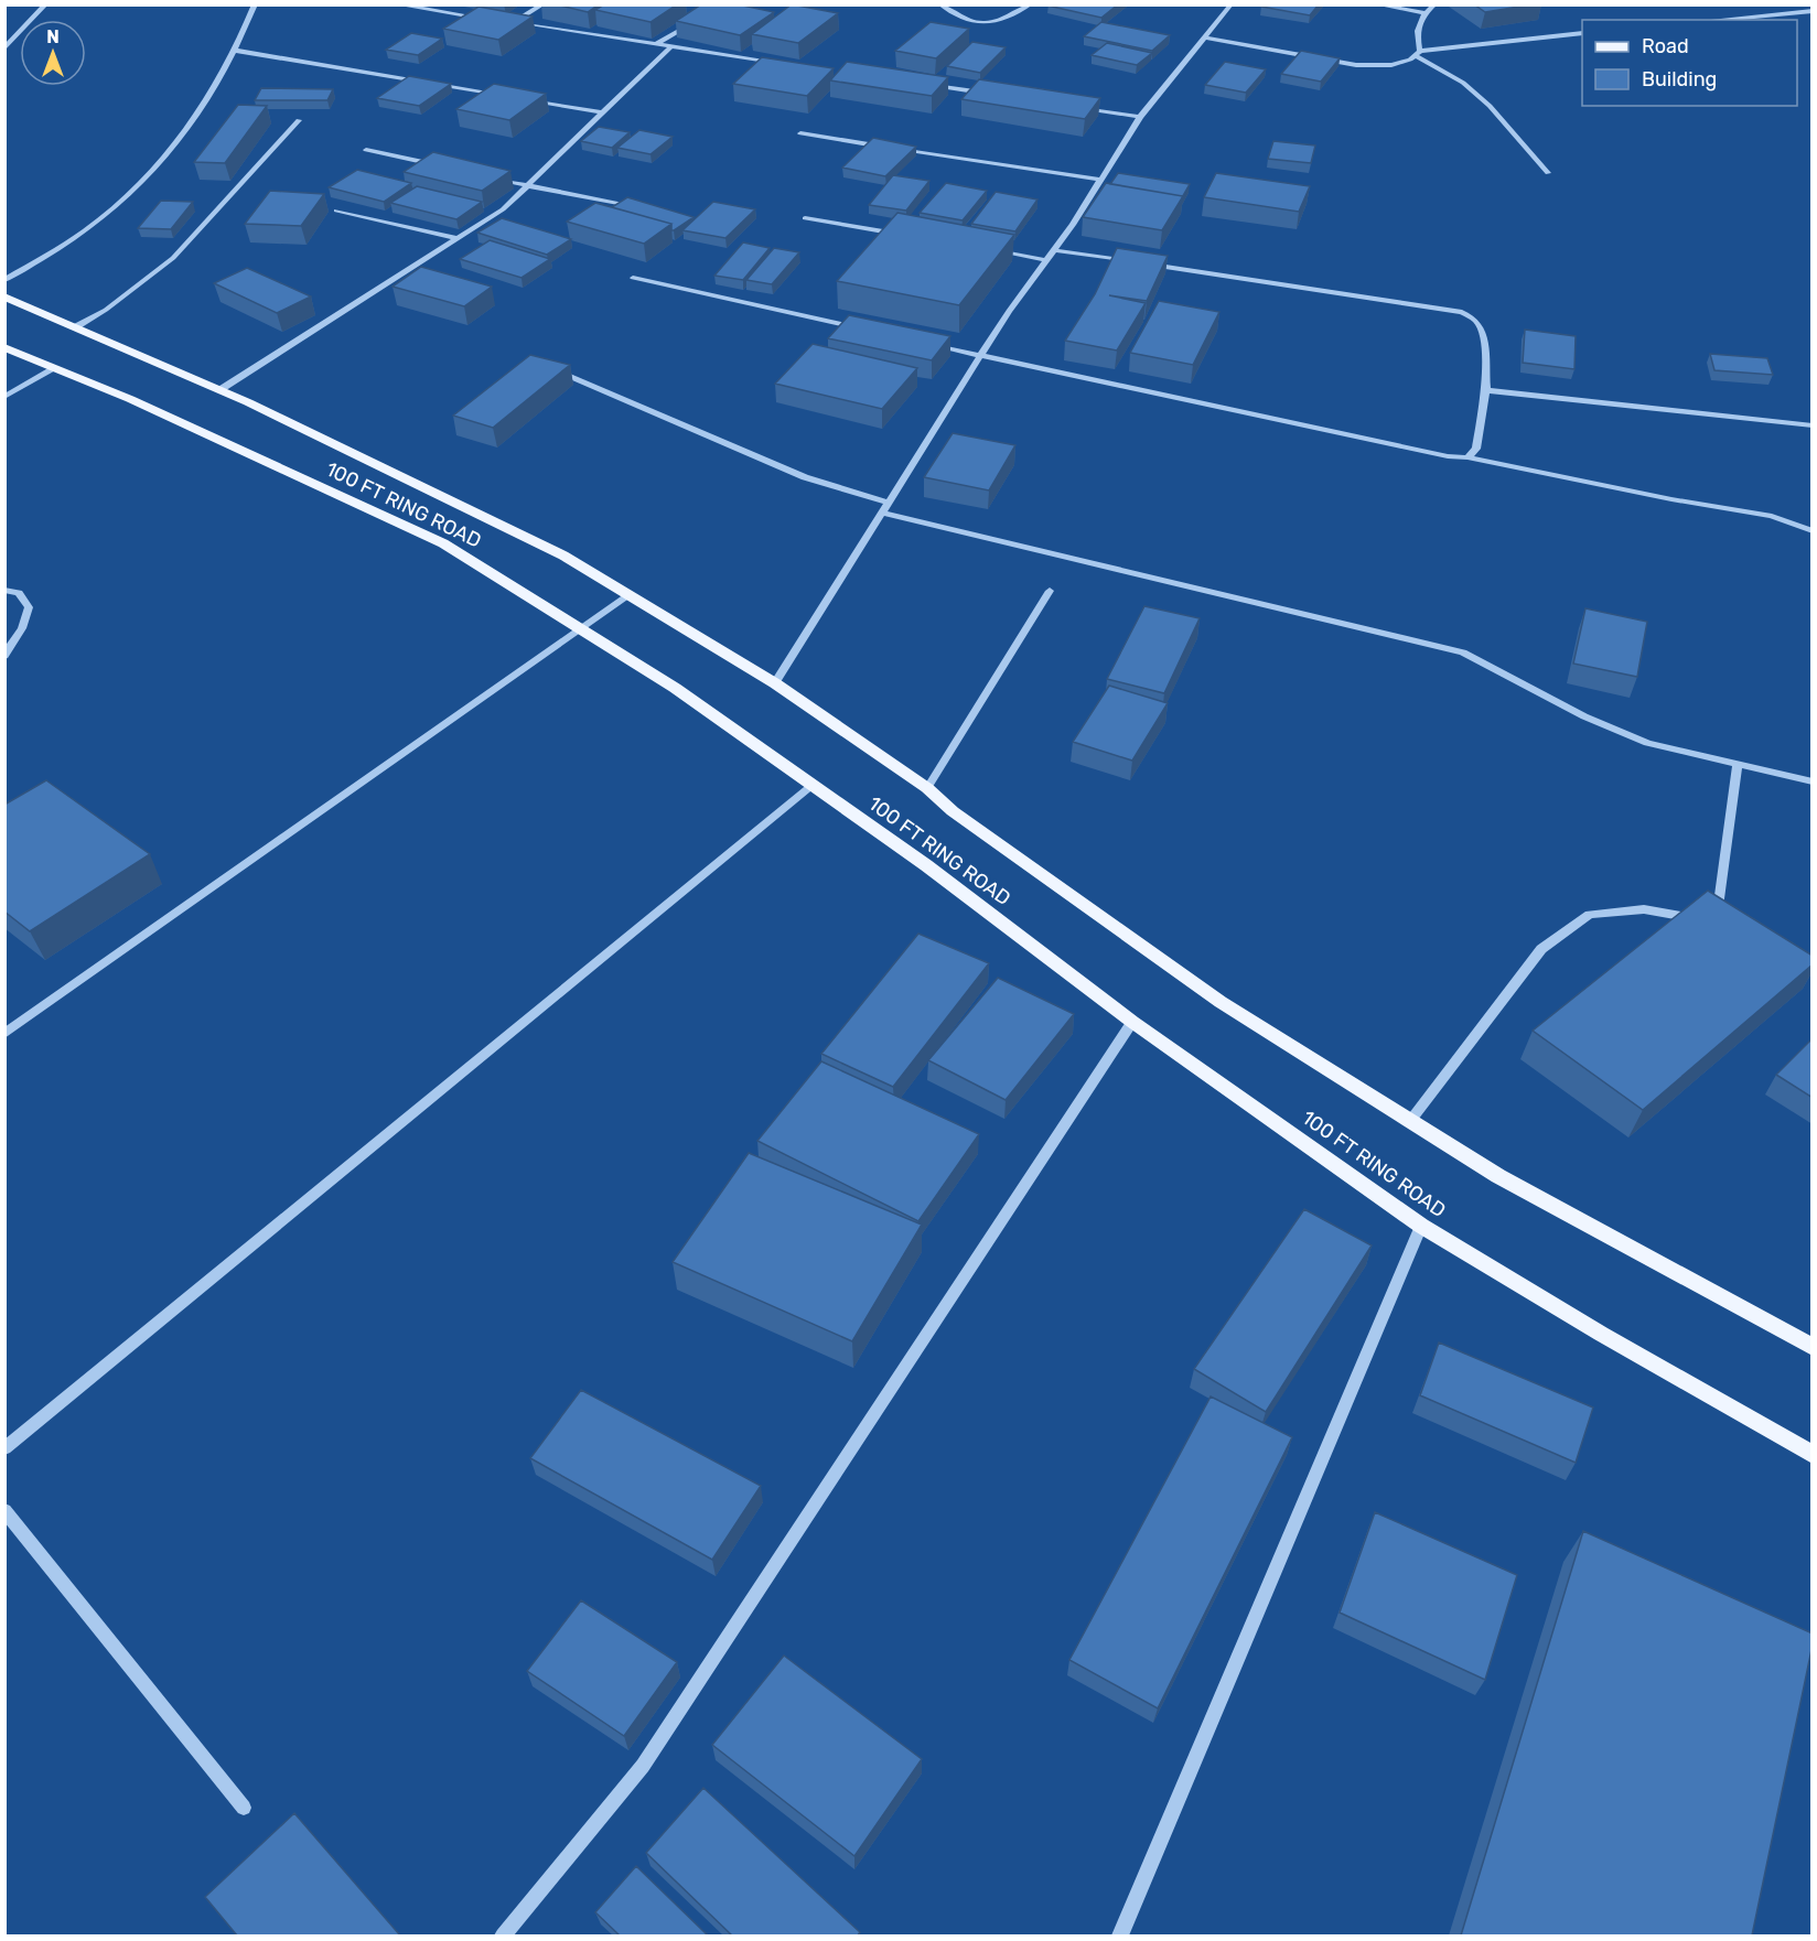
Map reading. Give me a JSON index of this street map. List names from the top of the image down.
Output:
{
  "streets": {
    "main road": ["100 FT RING ROAD"]
  },
  "legend": ["Road", "Building"],
  "north": "top"
}
